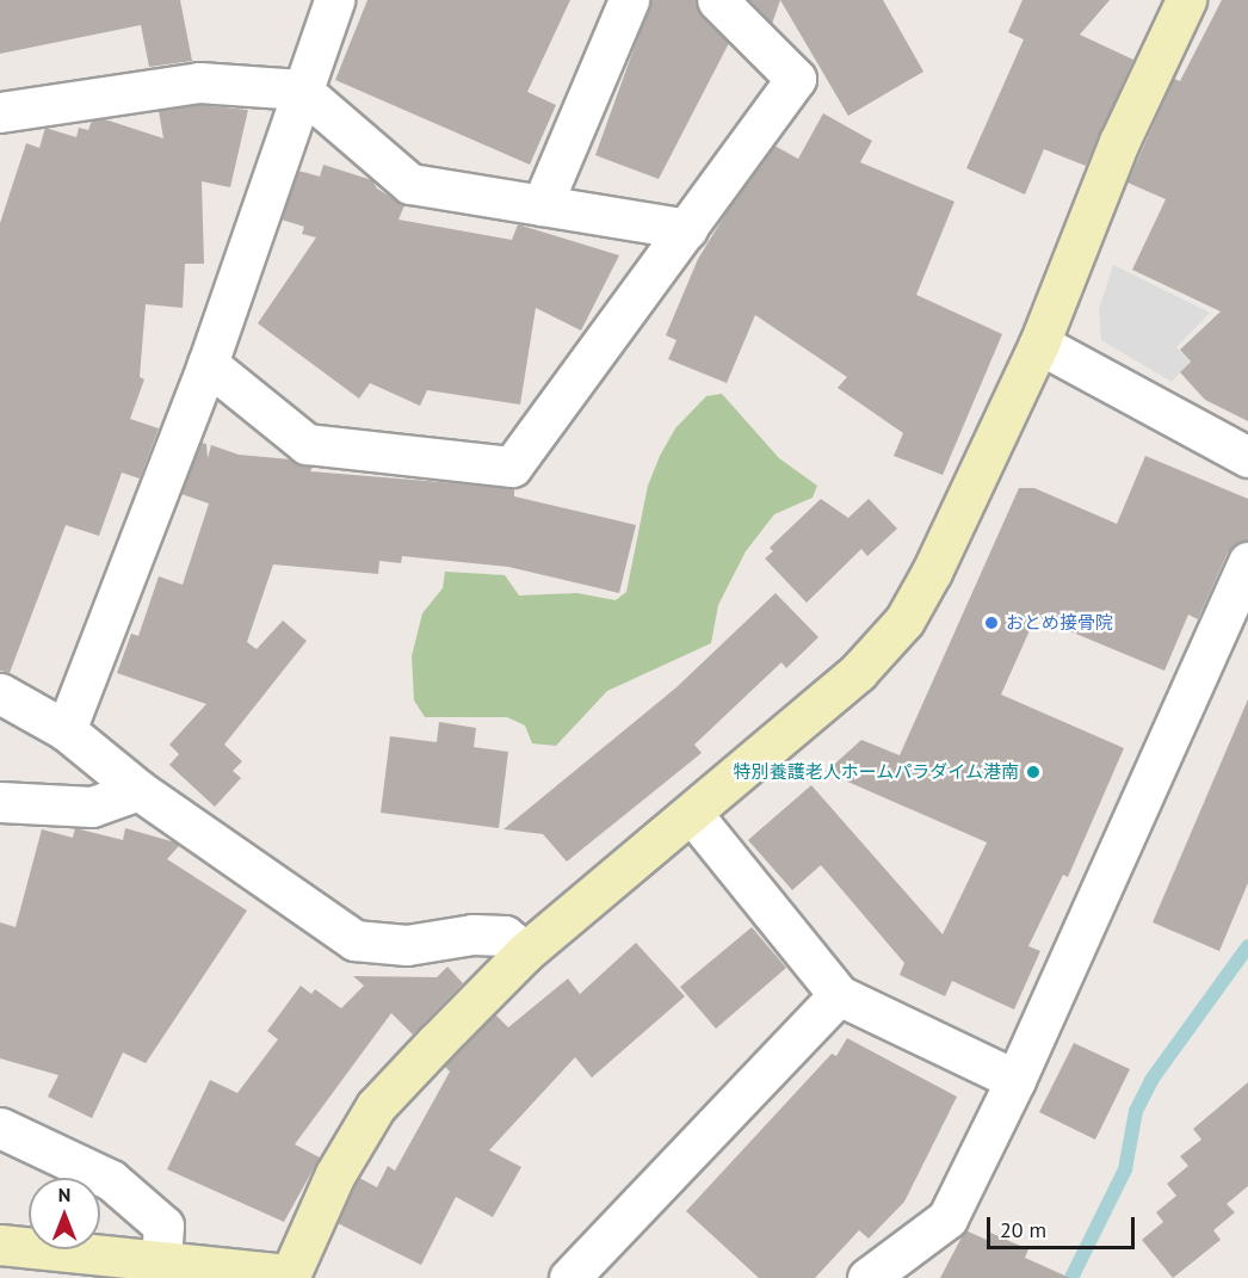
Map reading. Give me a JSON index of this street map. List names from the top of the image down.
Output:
{
  "places": ["おとめ接骨院", "特別養護老人ホームパラダイム港南"],
  "scale_bar": "20 m",
  "north": "top"
}
